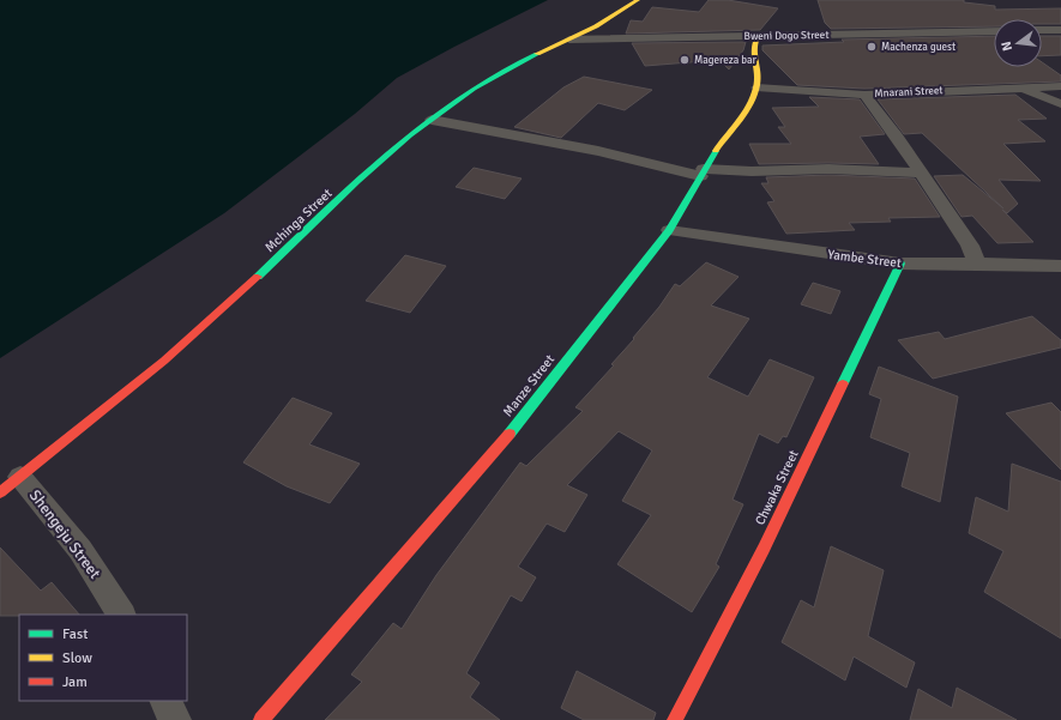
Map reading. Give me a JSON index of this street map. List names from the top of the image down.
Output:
{
  "streets": {
    "street": [
      "Bweni Dogo Street",
      "Mnarani Street",
      "Mchinga Street",
      "Yambe Street",
      "Manze Street",
      "Chwaka Street",
      "Shengeju Street"
    ]
  },
  "crossings": [
    ["Bweni Dogo Street", "Mchinga Street"],
    ["Bweni Dogo Street", "Manze Street"],
    ["Mnarani Street", "Manze Street"],
    ["Mchinga Street", "Shengeju Street"],
    ["Yambe Street", "Manze Street"],
    ["Yambe Street", "Chwaka Street"]
  ],
  "places": ["Machenza guest", "Magereza bar"],
  "legend": ["Fast", "Slow", "Jam"],
  "north": "left"
}
